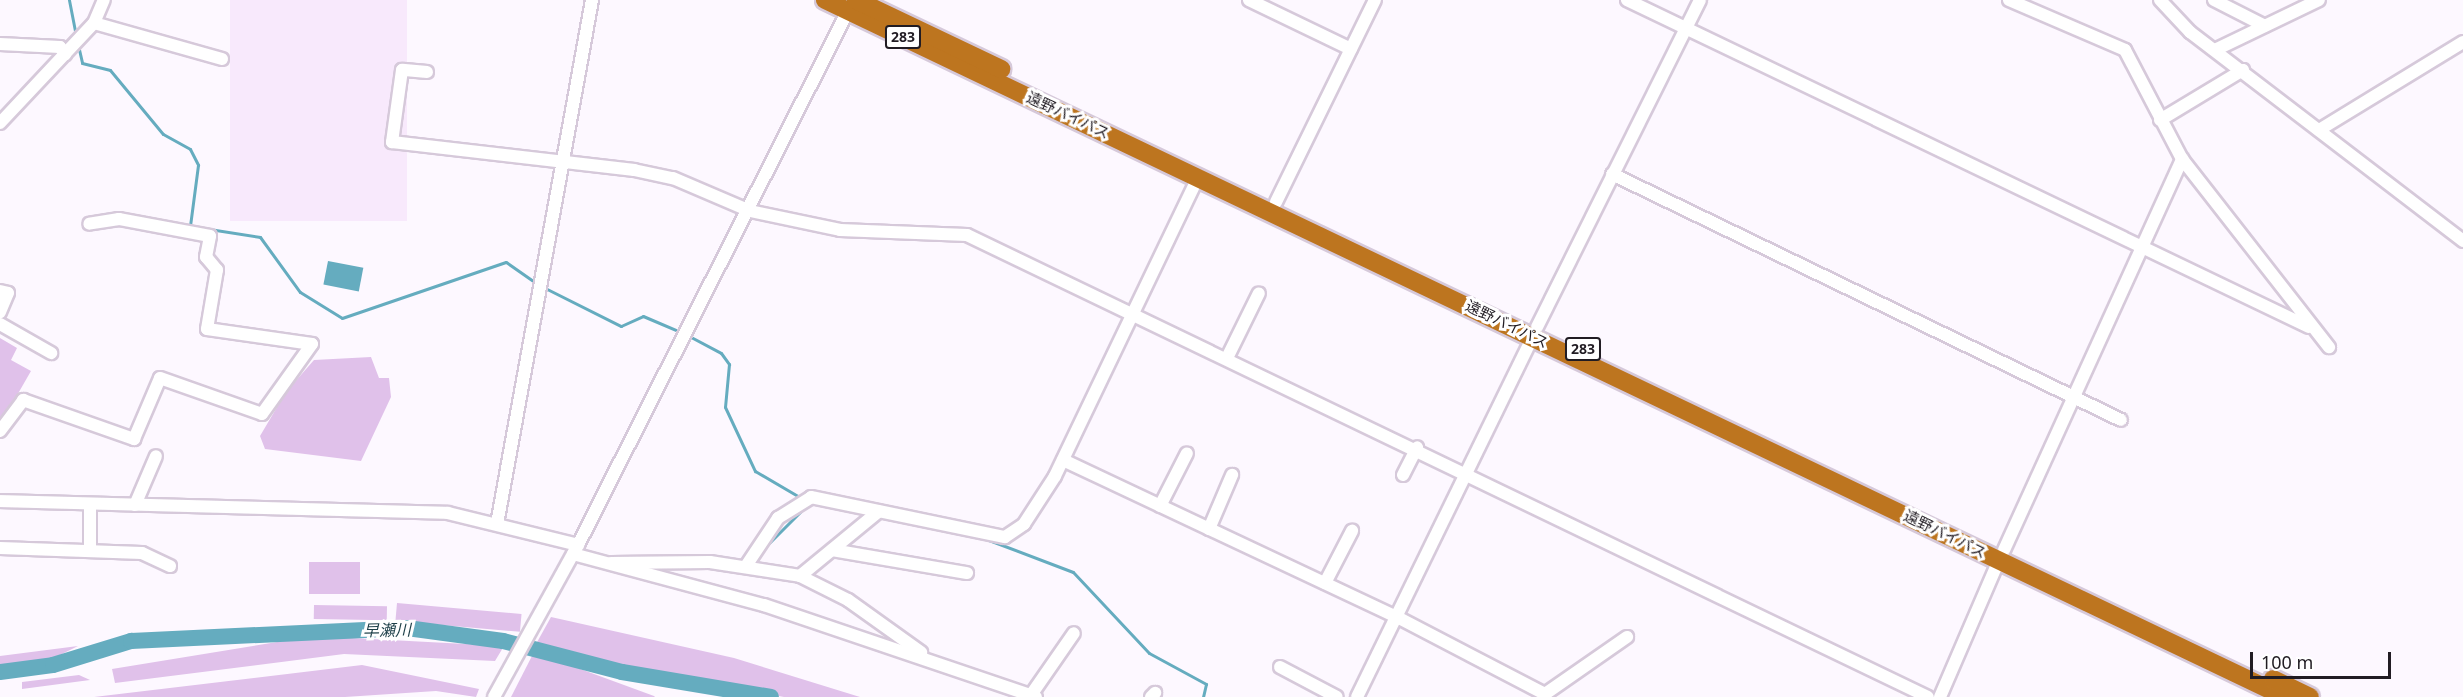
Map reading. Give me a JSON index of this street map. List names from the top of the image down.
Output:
{
  "streets": {
    "highway": ["283", "遠野バイパス"]
  },
  "water": ["早瀬川"],
  "scale_bar": "100 m"
}
